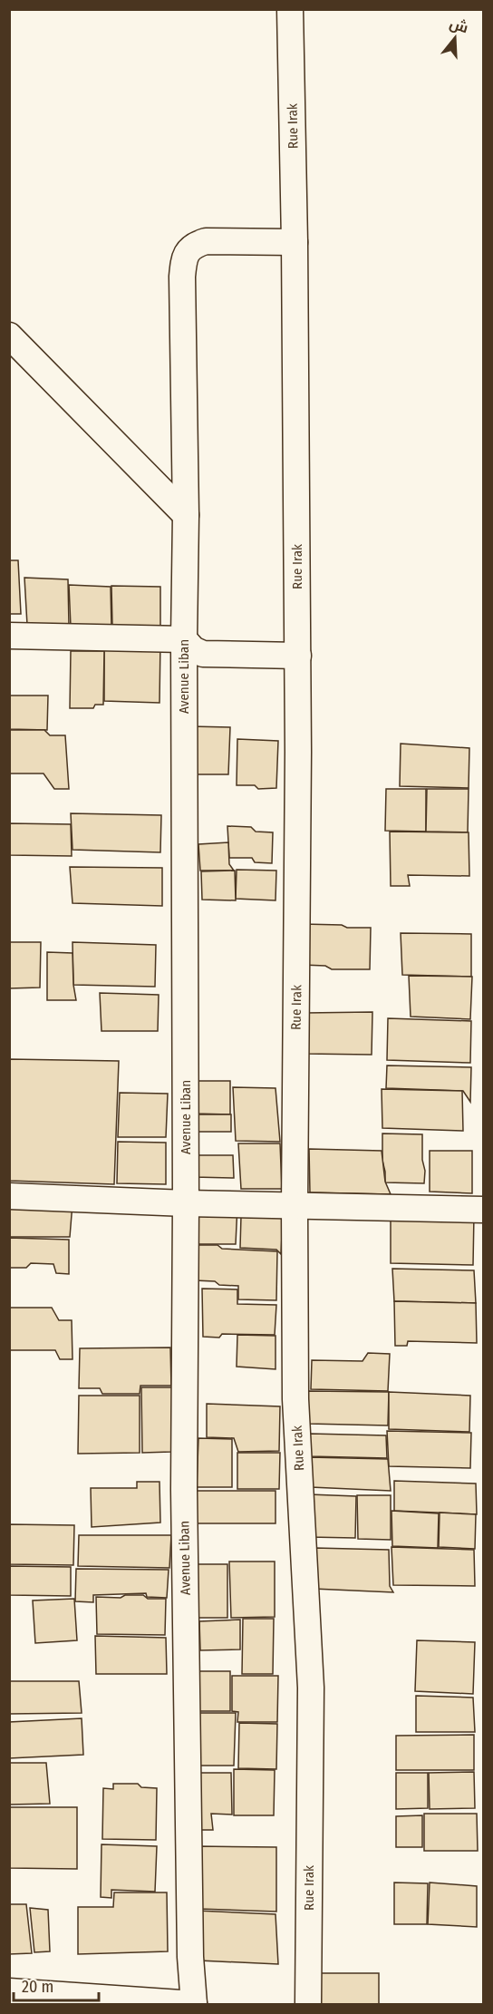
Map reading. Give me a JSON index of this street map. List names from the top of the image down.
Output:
{
  "streets": {
    "street": ["Rue Irak", "Avenue Liban"]
  },
  "crossings": [
    ["Rue Irak", "Avenue Liban"]
  ],
  "scale_bar": "20 m",
  "north": "top"
}
